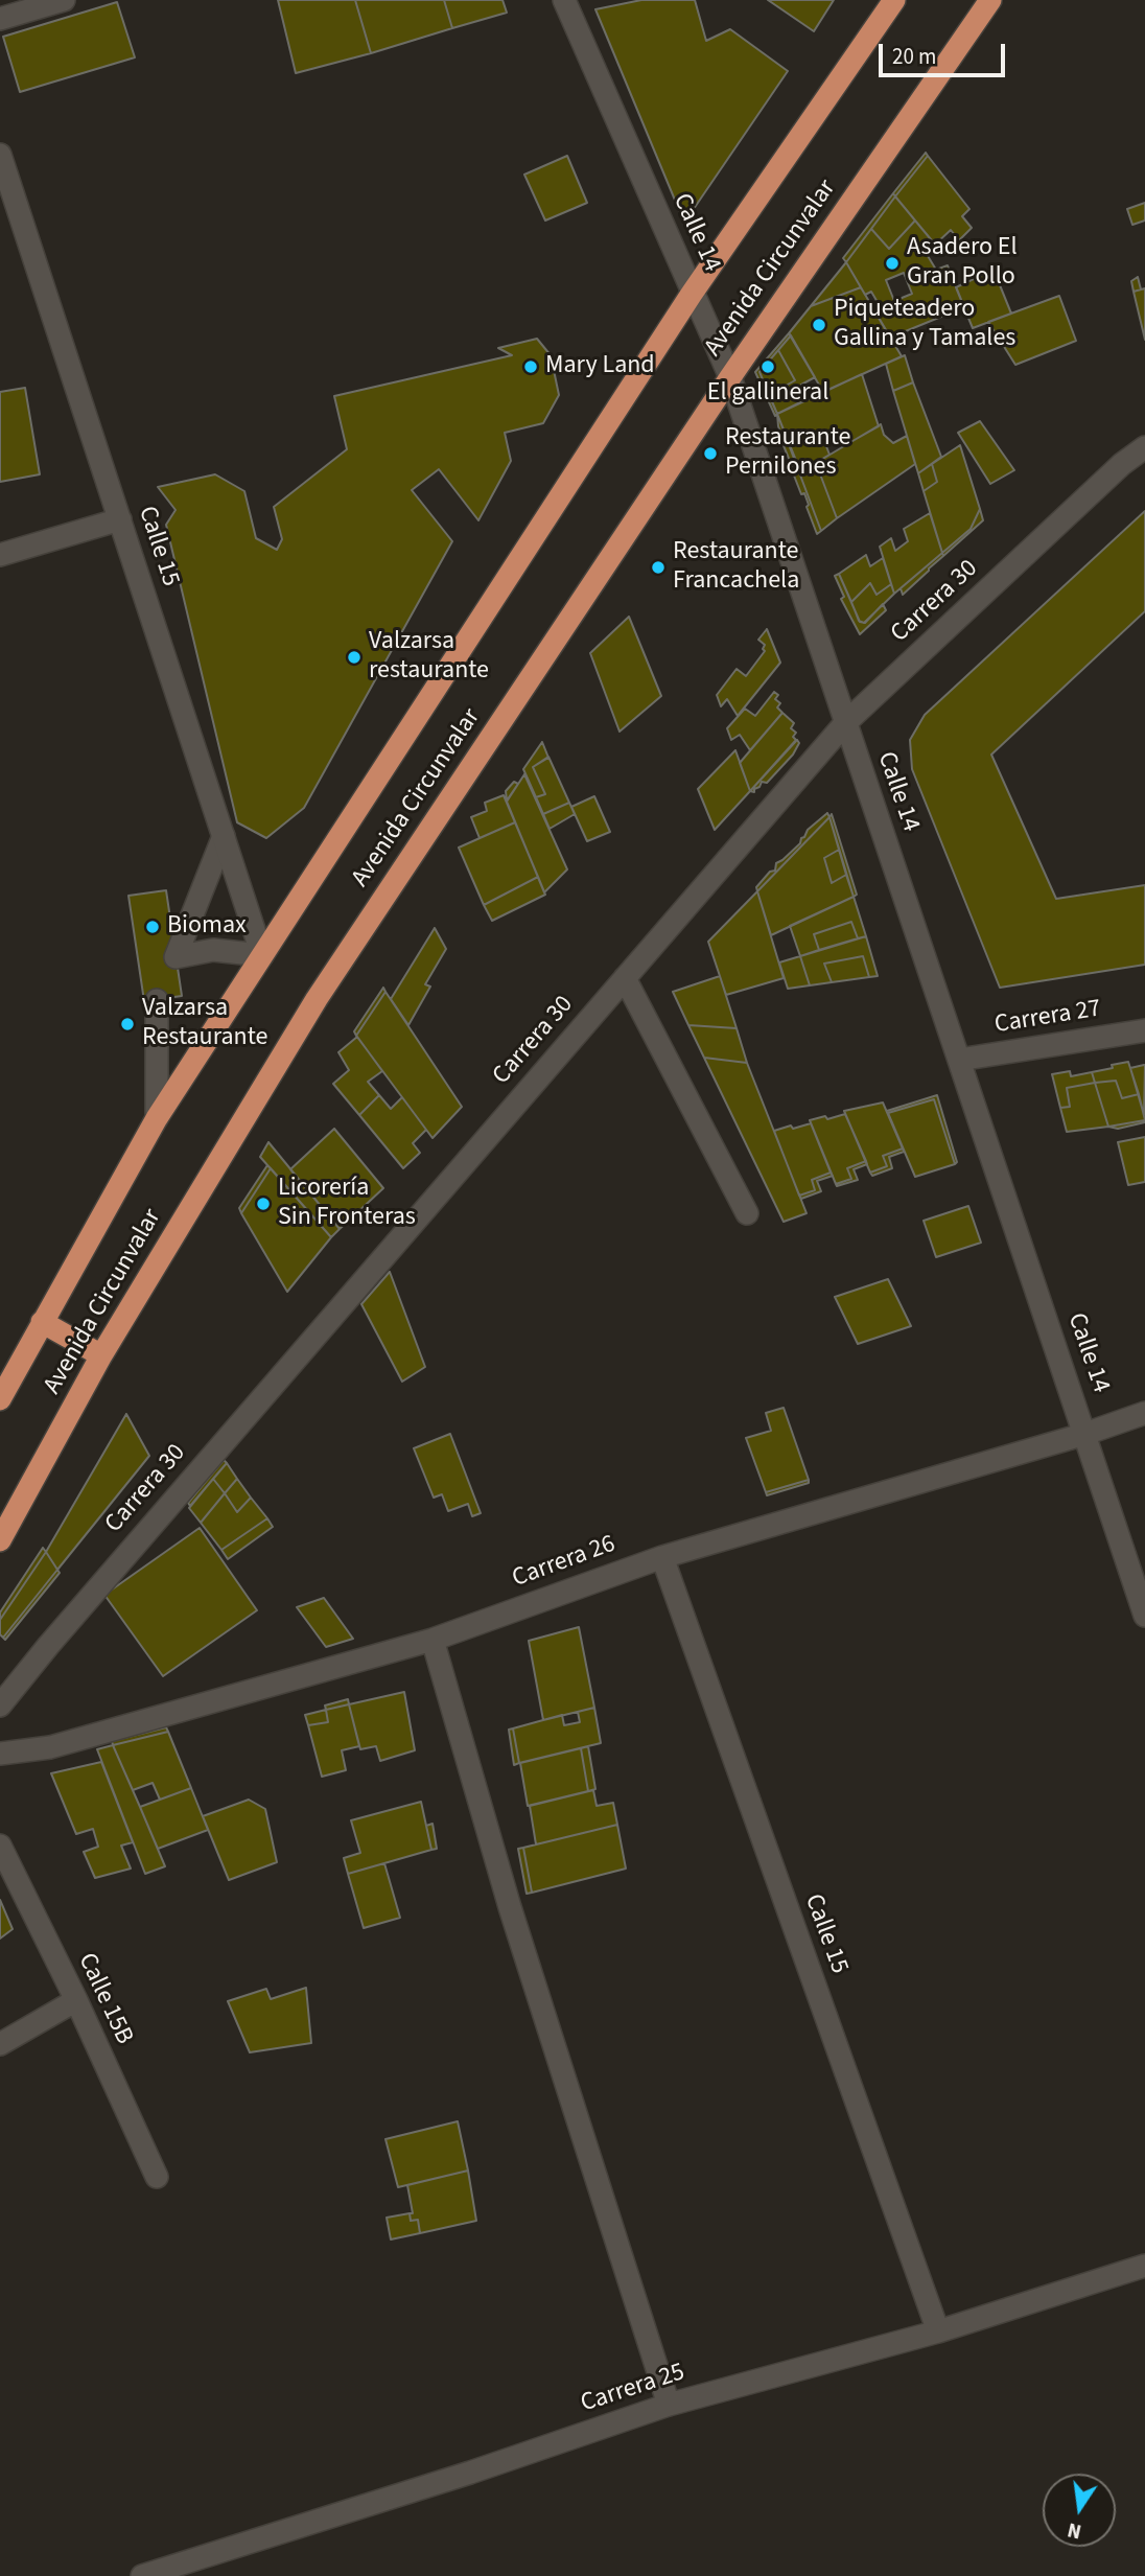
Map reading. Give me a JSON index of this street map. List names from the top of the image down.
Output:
{
  "streets": {
    "highway": ["Avenida Circunvalar"],
    "street": [
      "Calle 14",
      "Calle 15",
      "Carrera 30",
      "Carrera 27",
      "Carrera 26",
      "Calle 15B",
      "Carrera 25"
    ]
  },
  "crossings": [
    ["Calle 14", "Avenida Circunvalar"],
    ["Calle 14", "Carrera 30"],
    ["Calle 14", "Carrera 27"],
    ["Calle 14", "Carrera 26"],
    ["Avenida Circunvalar", "Calle 15"],
    ["Calle 15", "Carrera 26"],
    ["Calle 15", "Carrera 25"]
  ],
  "places": [
    "Asadero El Gran Pollo",
    "Piqueteadero Gallina y Tamales",
    "Mary Land",
    "El gallineral",
    "Restaurante Pernilones",
    "Restaurante Francachela",
    "Valzarsa restaurante",
    "Biomax",
    "Valzarsa Restaurante",
    "Licorería Sin Fronteras"
  ],
  "scale_bar": "20 m",
  "north": "bottom"
}
